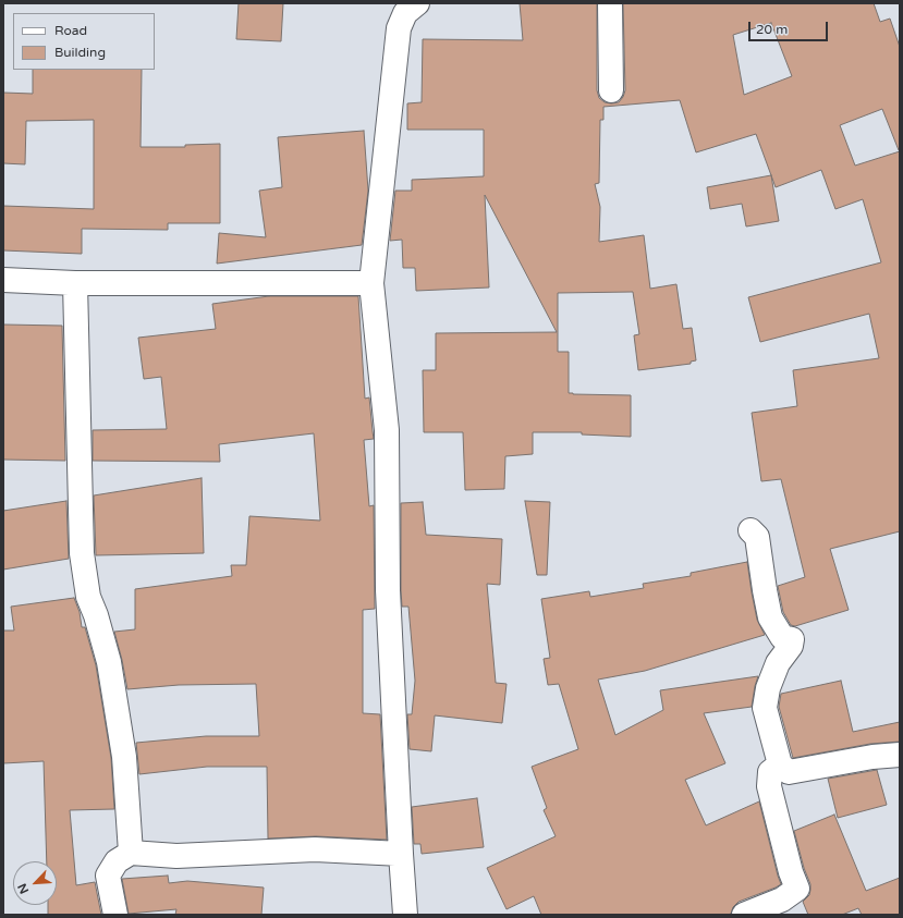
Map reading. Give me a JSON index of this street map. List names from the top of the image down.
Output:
{
  "legend": ["Road", "Building"],
  "scale_bar": "20 m",
  "north": "bottom left"
}
